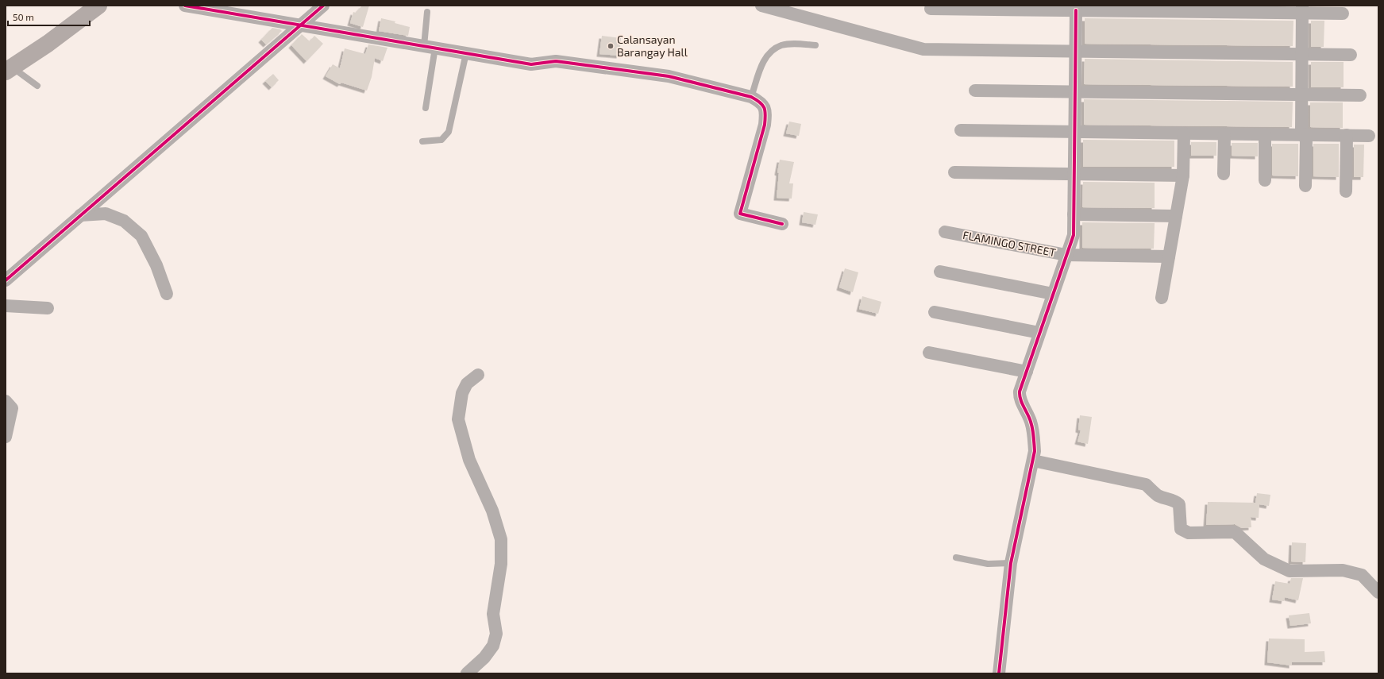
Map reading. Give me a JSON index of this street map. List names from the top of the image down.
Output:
{
  "streets": {
    "street": ["FLAMINGO STREET"]
  },
  "places": ["Calansayan Barangay Hall"],
  "scale_bar": "50 m"
}
